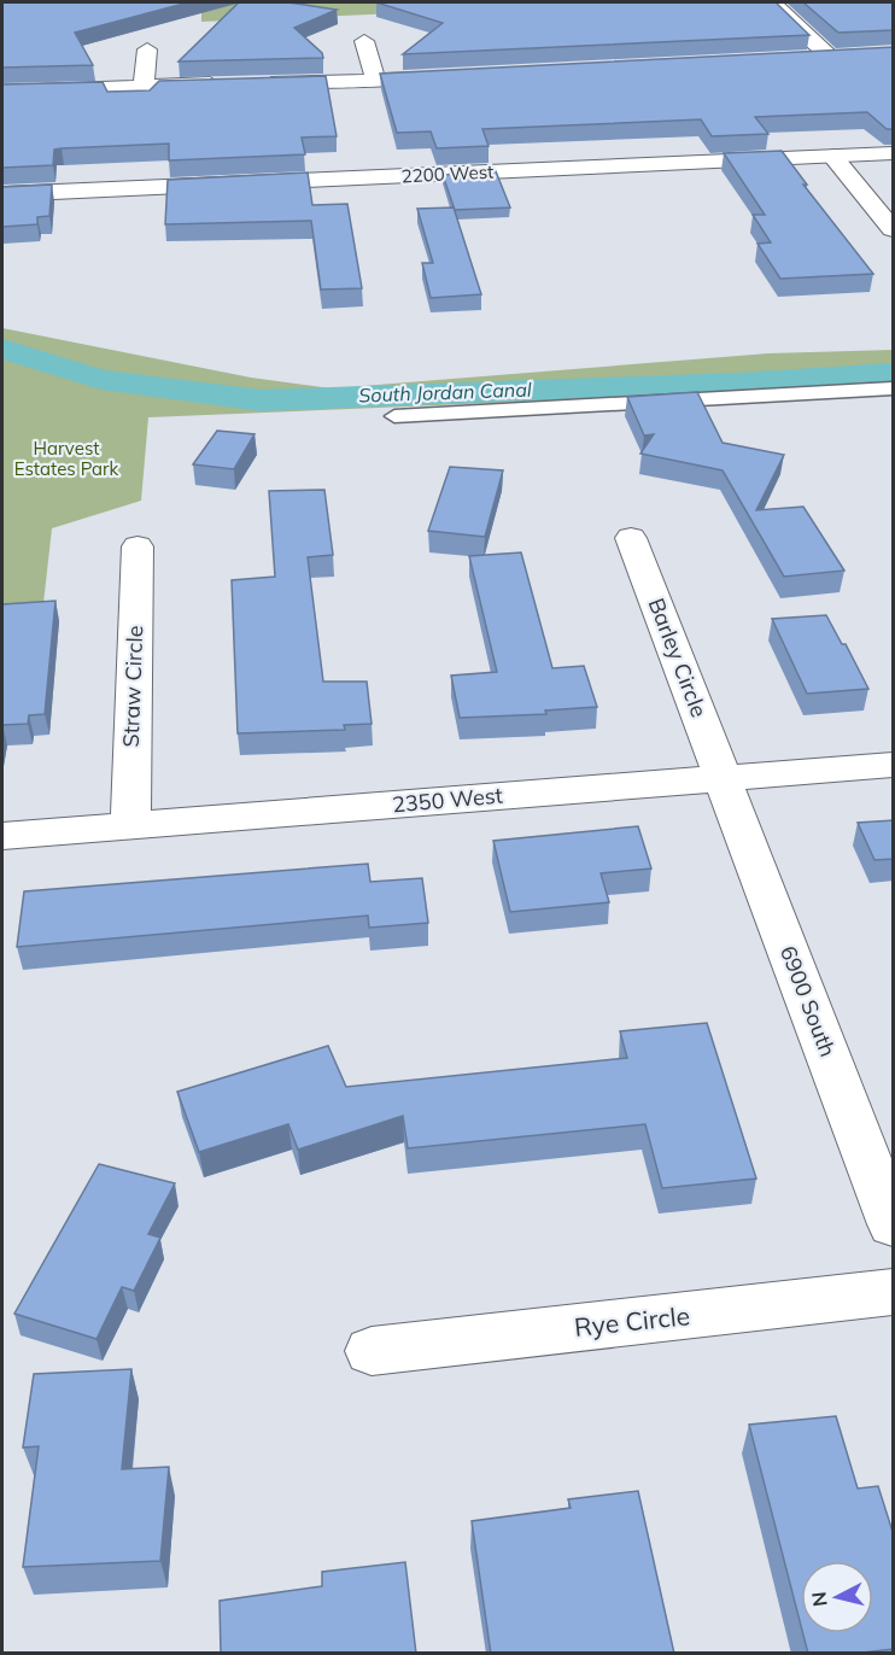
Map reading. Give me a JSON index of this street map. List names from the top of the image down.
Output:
{
  "streets": {
    "street": [
      "2200 West",
      "Barley Circle",
      "Straw Circle",
      "2350 West",
      "6900 South",
      "Rye Circle"
    ]
  },
  "crossings": [
    ["Barley Circle", "2350 West"],
    ["Barley Circle", "6900 South"],
    ["Straw Circle", "2350 West"],
    ["2350 West", "6900 South"]
  ],
  "water": ["South Jordan Canal"],
  "parks": ["Harvest Estates Park"],
  "north": "left"
}
